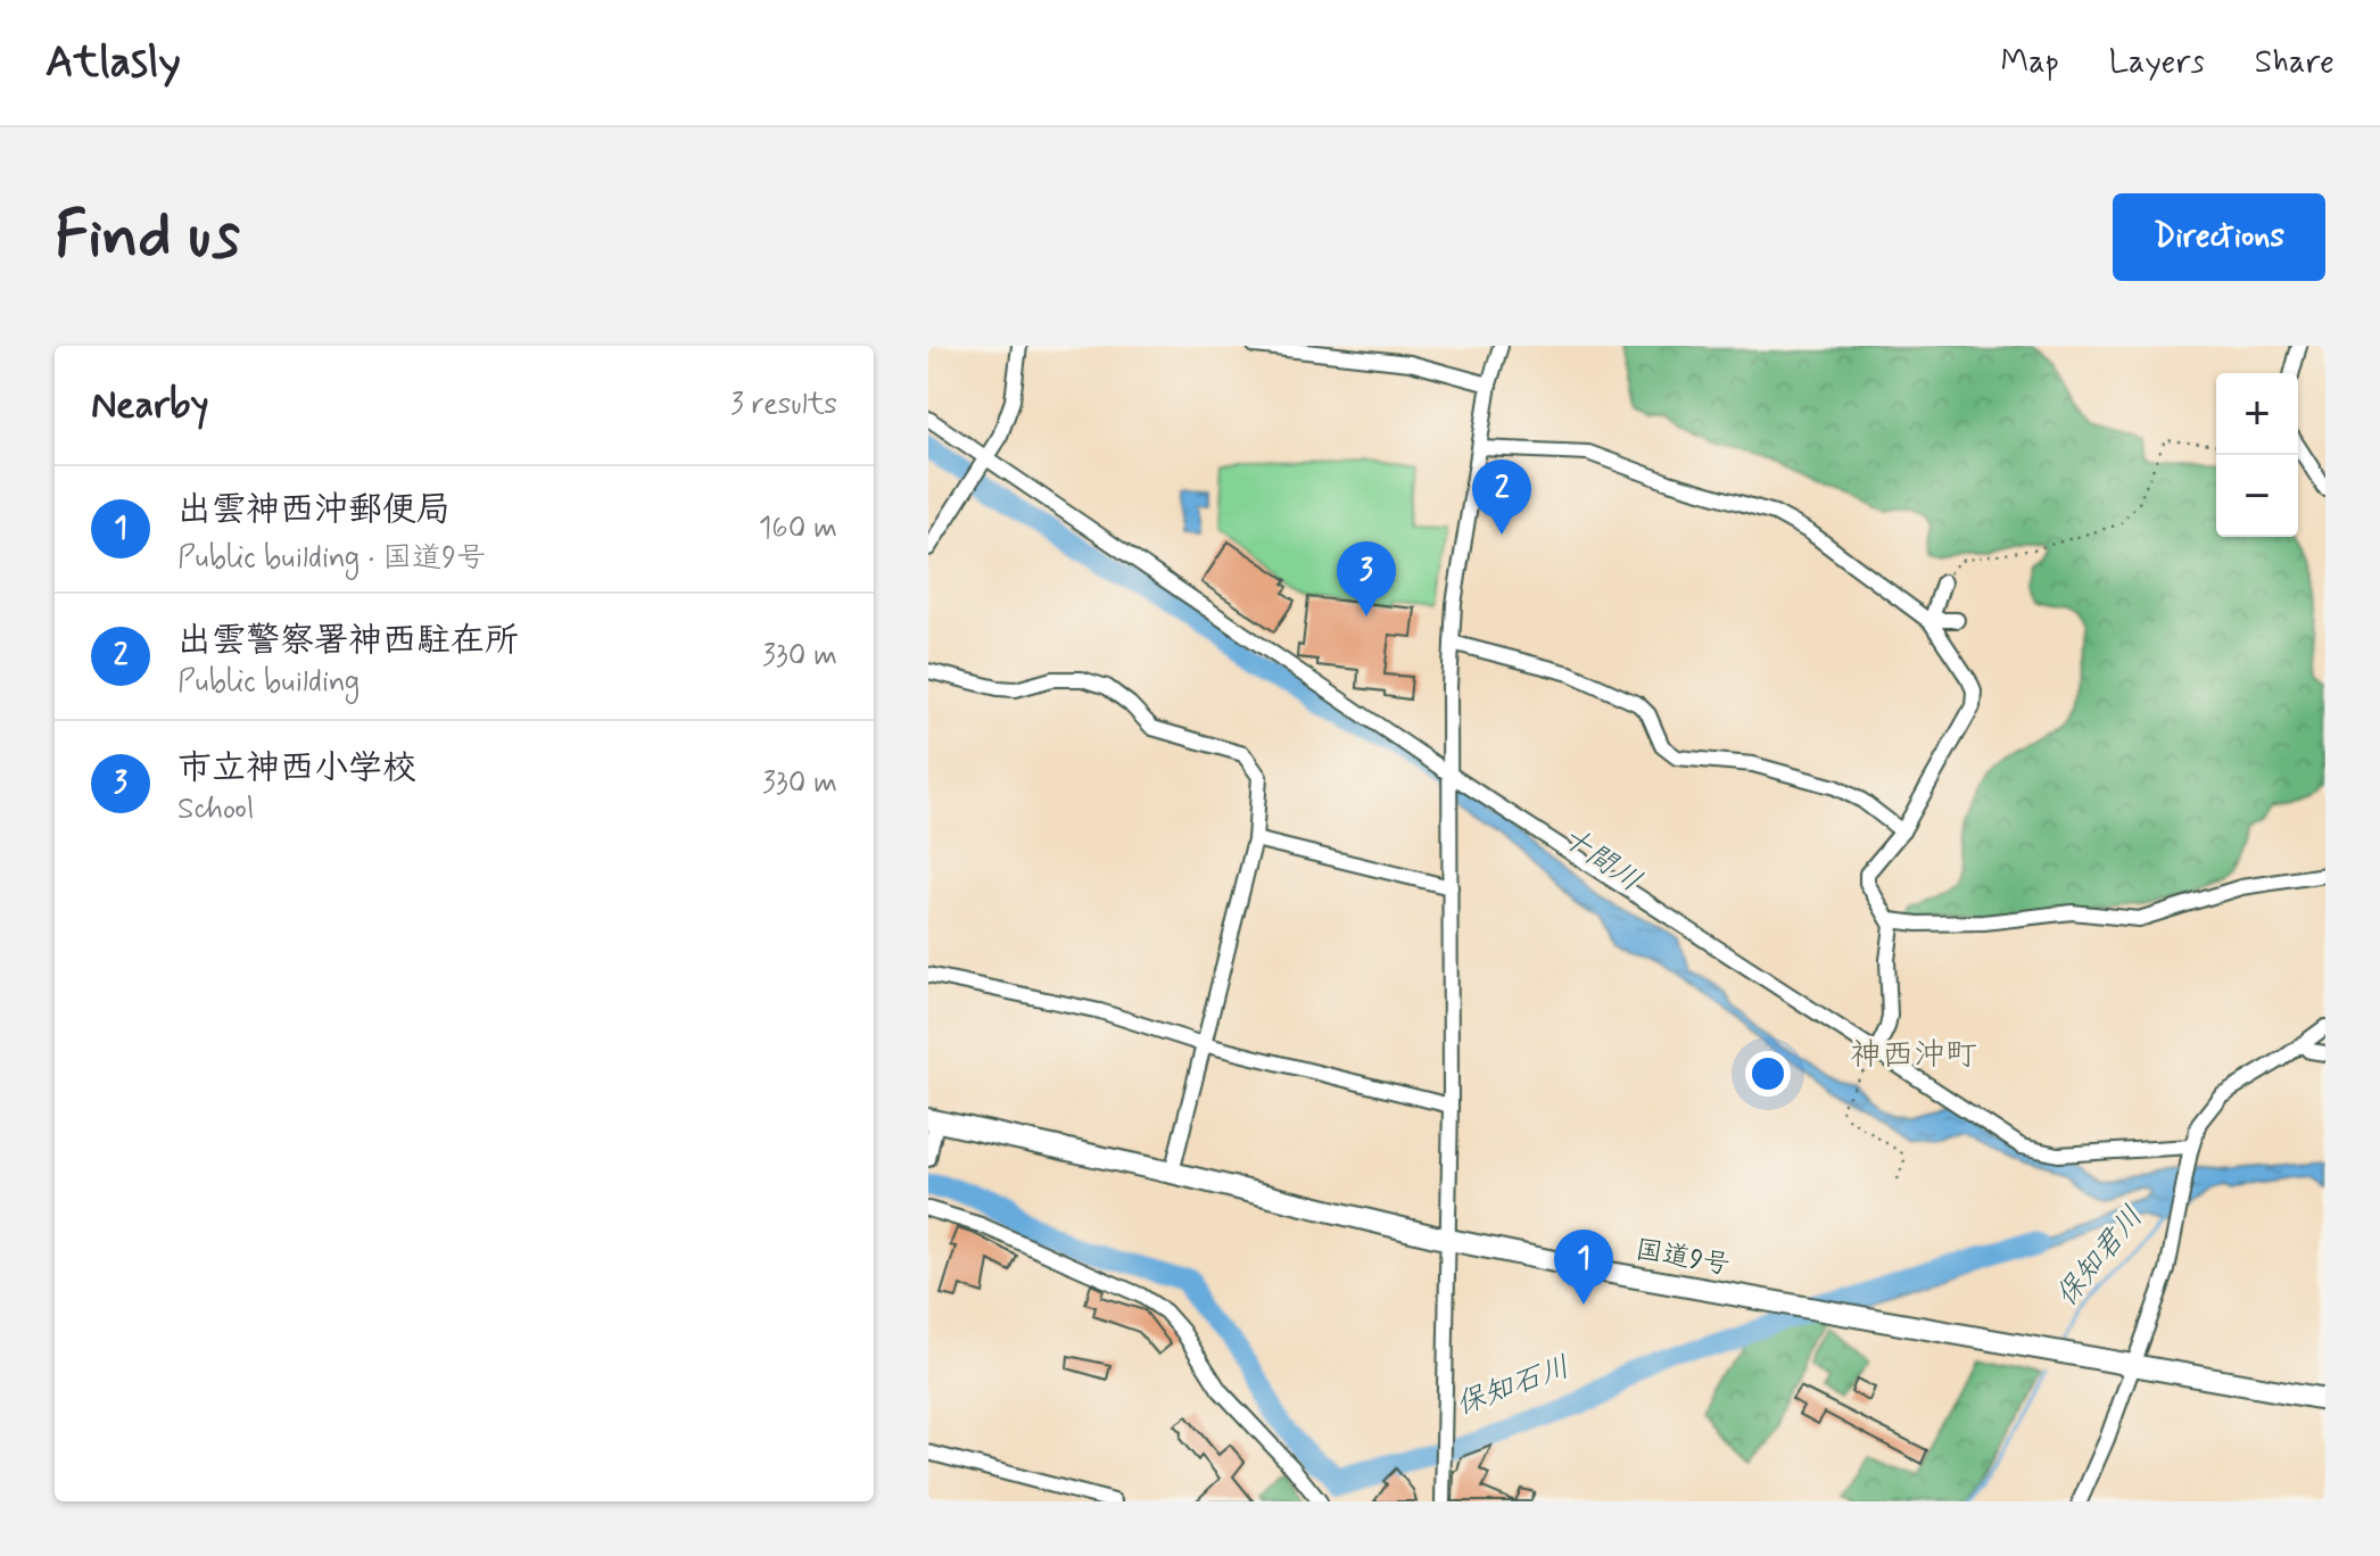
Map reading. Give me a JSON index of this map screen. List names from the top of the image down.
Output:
{
  "streets": {
    "highway": ["国道9号"]
  },
  "districts": ["神西沖町"],
  "water": ["十間川", "保知君川", "保知石川"],
  "page": {
    "header": "Atlasly",
    "nav": ["Map", "Layers", "Share"],
    "buttons": "Directions",
    "title": "Find us",
    "heading": ["Nearby", "3 results"],
    "map_buttons": ["+", "−"],
    "pins": ["2", "3", "1"],
    "list": [
      {
        "mark": "1",
        "name": "出雲神西沖郵便局",
        "note": "Public building · 国道9号",
        "value": "160 m"
      },
      {
        "mark": "2",
        "name": "出雲警察署神西駐在所",
        "note": "Public building",
        "value": "330 m"
      },
      {
        "mark": "3",
        "name": "市立神西小学校",
        "note": "School",
        "value": "330 m"
      }
    ]
  }
}
